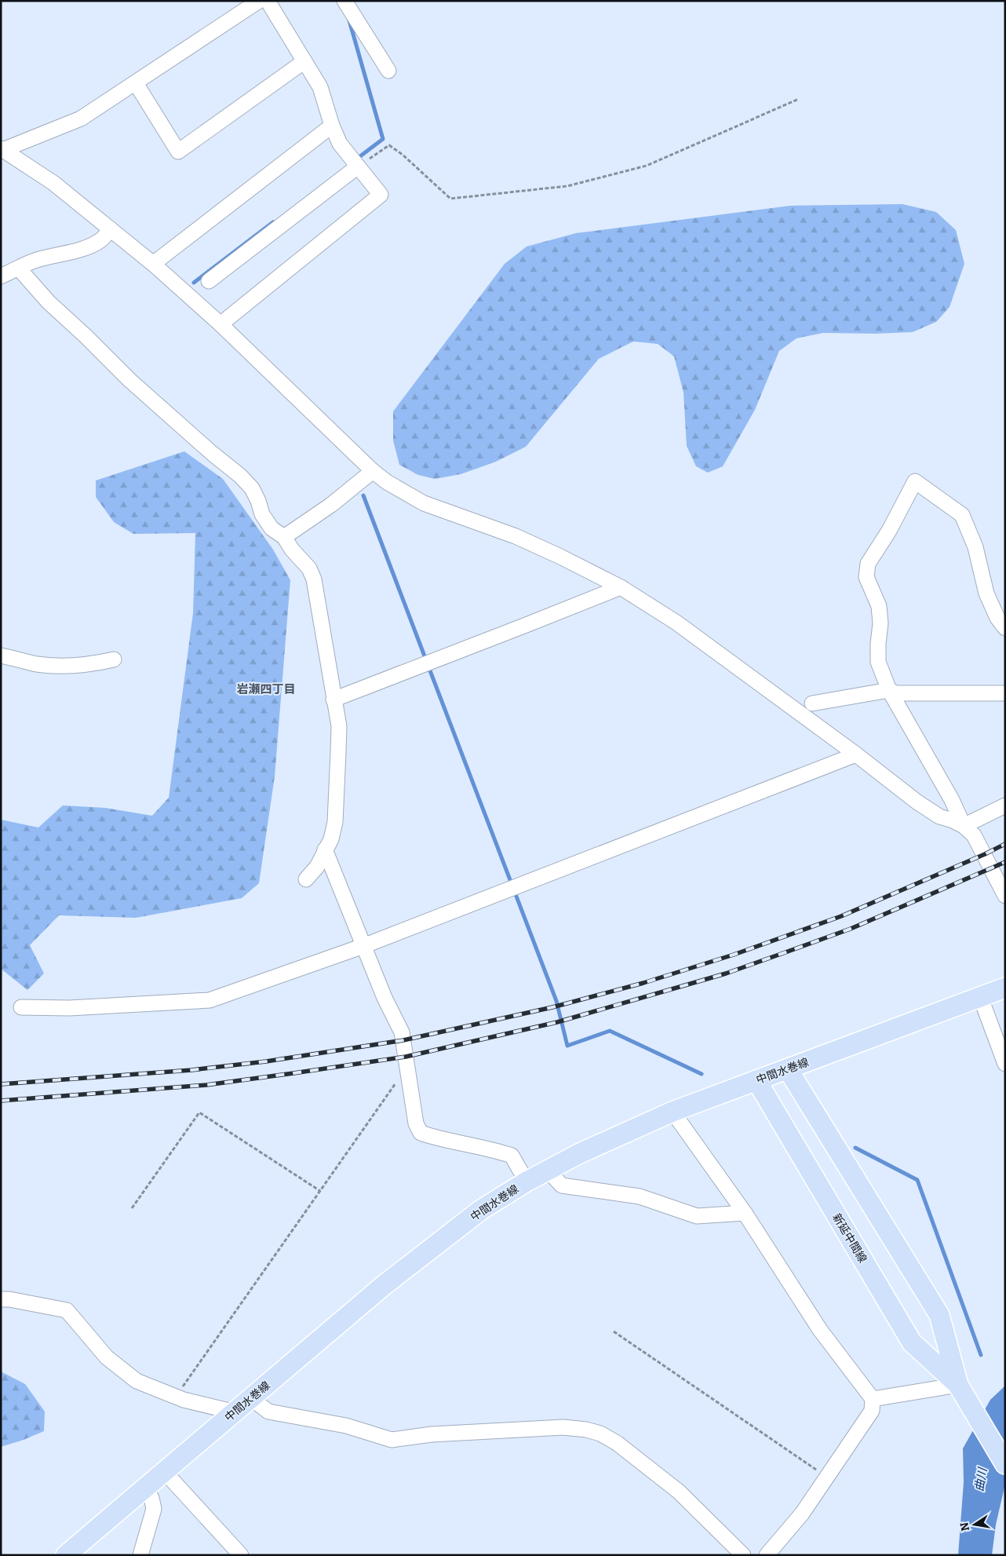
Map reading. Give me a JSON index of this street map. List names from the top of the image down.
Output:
{
  "streets": {
    "main road": ["中間水巻線", "新延中間線"]
  },
  "crossings": [
    ["中間水巻線", "新延中間線"]
  ],
  "districts": ["岩瀬四丁目"],
  "water": ["曲川"],
  "north": "left"
}
